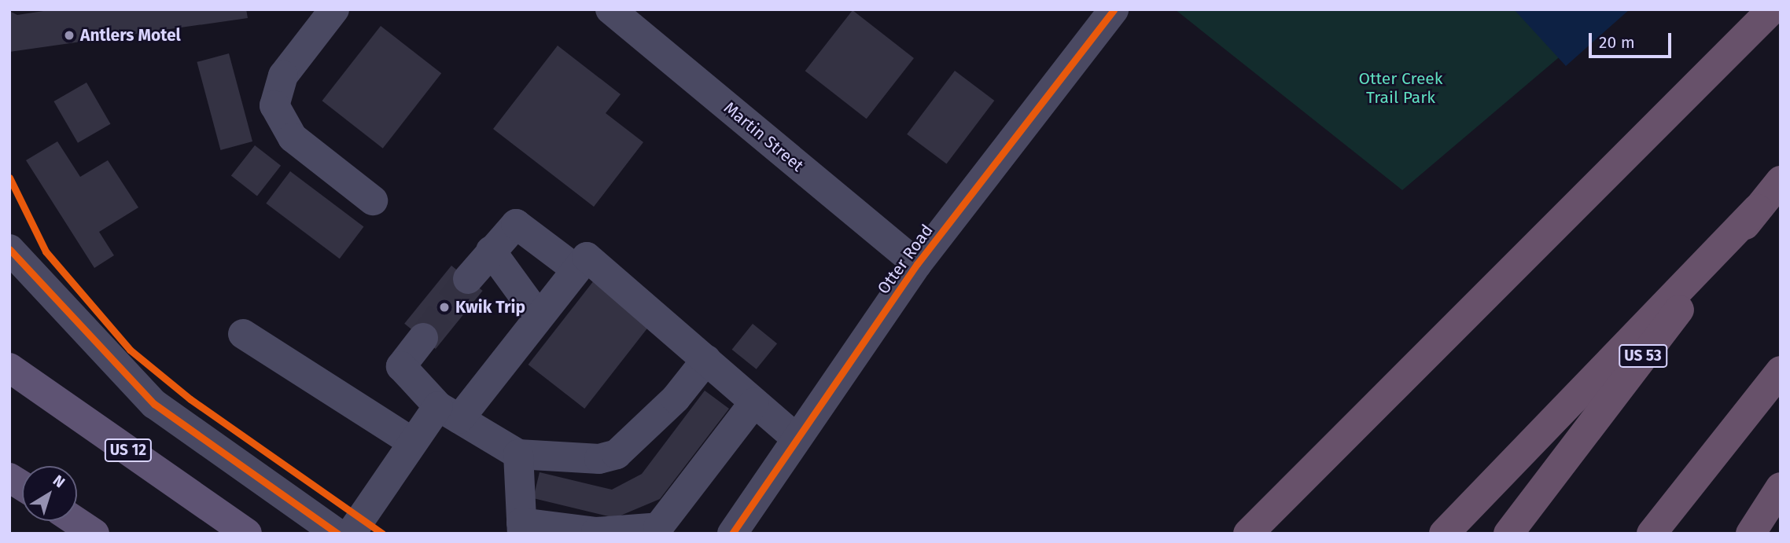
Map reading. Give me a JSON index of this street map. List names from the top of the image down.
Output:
{
  "streets": {
    "highway": ["US 53"],
    "main road": ["US 12"],
    "street": ["Martin Street", "Otter Road"]
  },
  "crossings": [
    ["Martin Street", "Otter Road"]
  ],
  "parks": ["Otter Creek Trail Park"],
  "places": ["Antlers Motel", "Kwik Trip"],
  "scale_bar": "20 m",
  "north": "top right"
}
